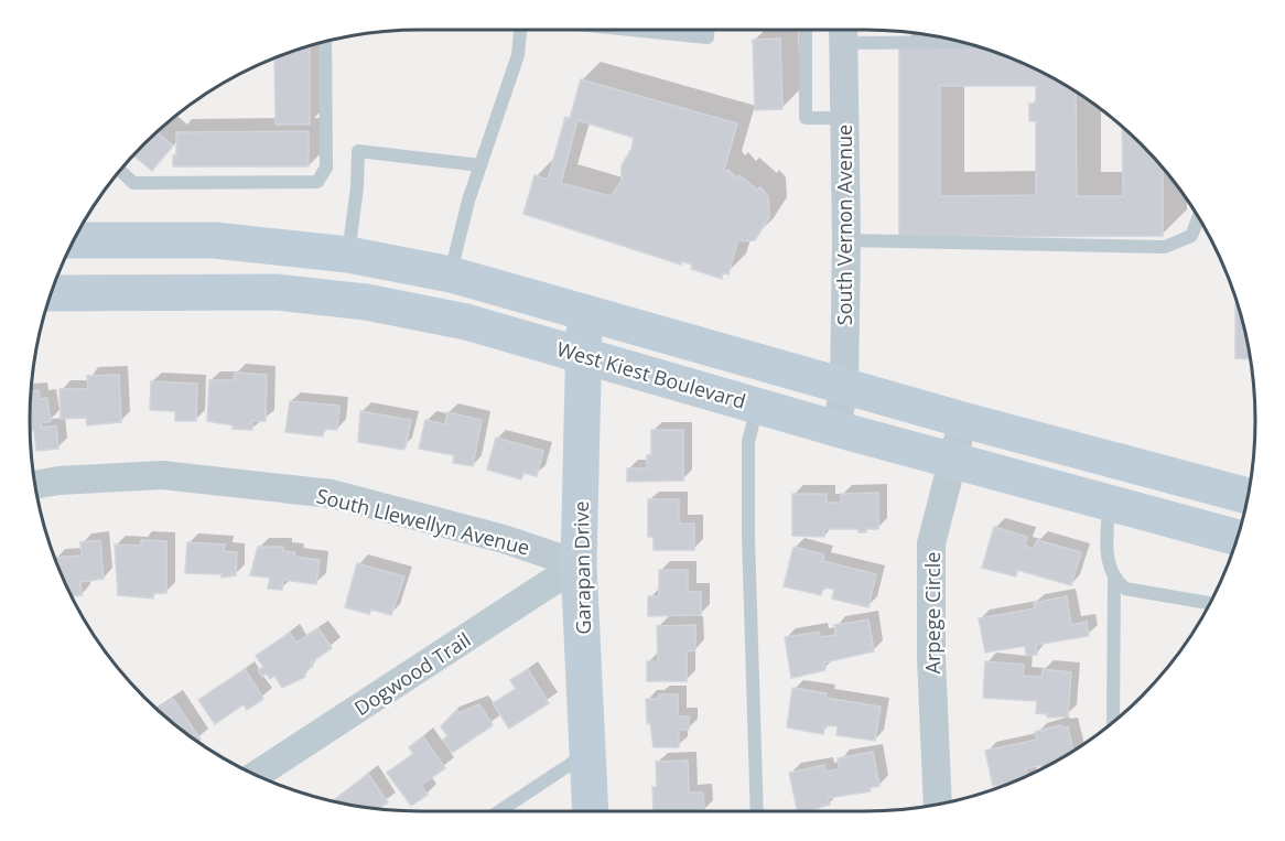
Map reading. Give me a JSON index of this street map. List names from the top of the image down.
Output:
{
  "streets": {
    "main road": ["West Kiest Boulevard", "Garapan Drive"],
    "street": [
      "South Vernon Avenue",
      "South Llewellyn Avenue",
      "Arpege Circle",
      "Dogwood Trail"
    ]
  },
  "crossings": [
    ["South Vernon Avenue", "West Kiest Boulevard"],
    ["West Kiest Boulevard", "Garapan Drive"],
    ["West Kiest Boulevard", "Arpege Circle"],
    ["South Llewellyn Avenue", "Garapan Drive"],
    ["South Llewellyn Avenue", "Dogwood Trail"],
    ["Garapan Drive", "Dogwood Trail"]
  ]
}
